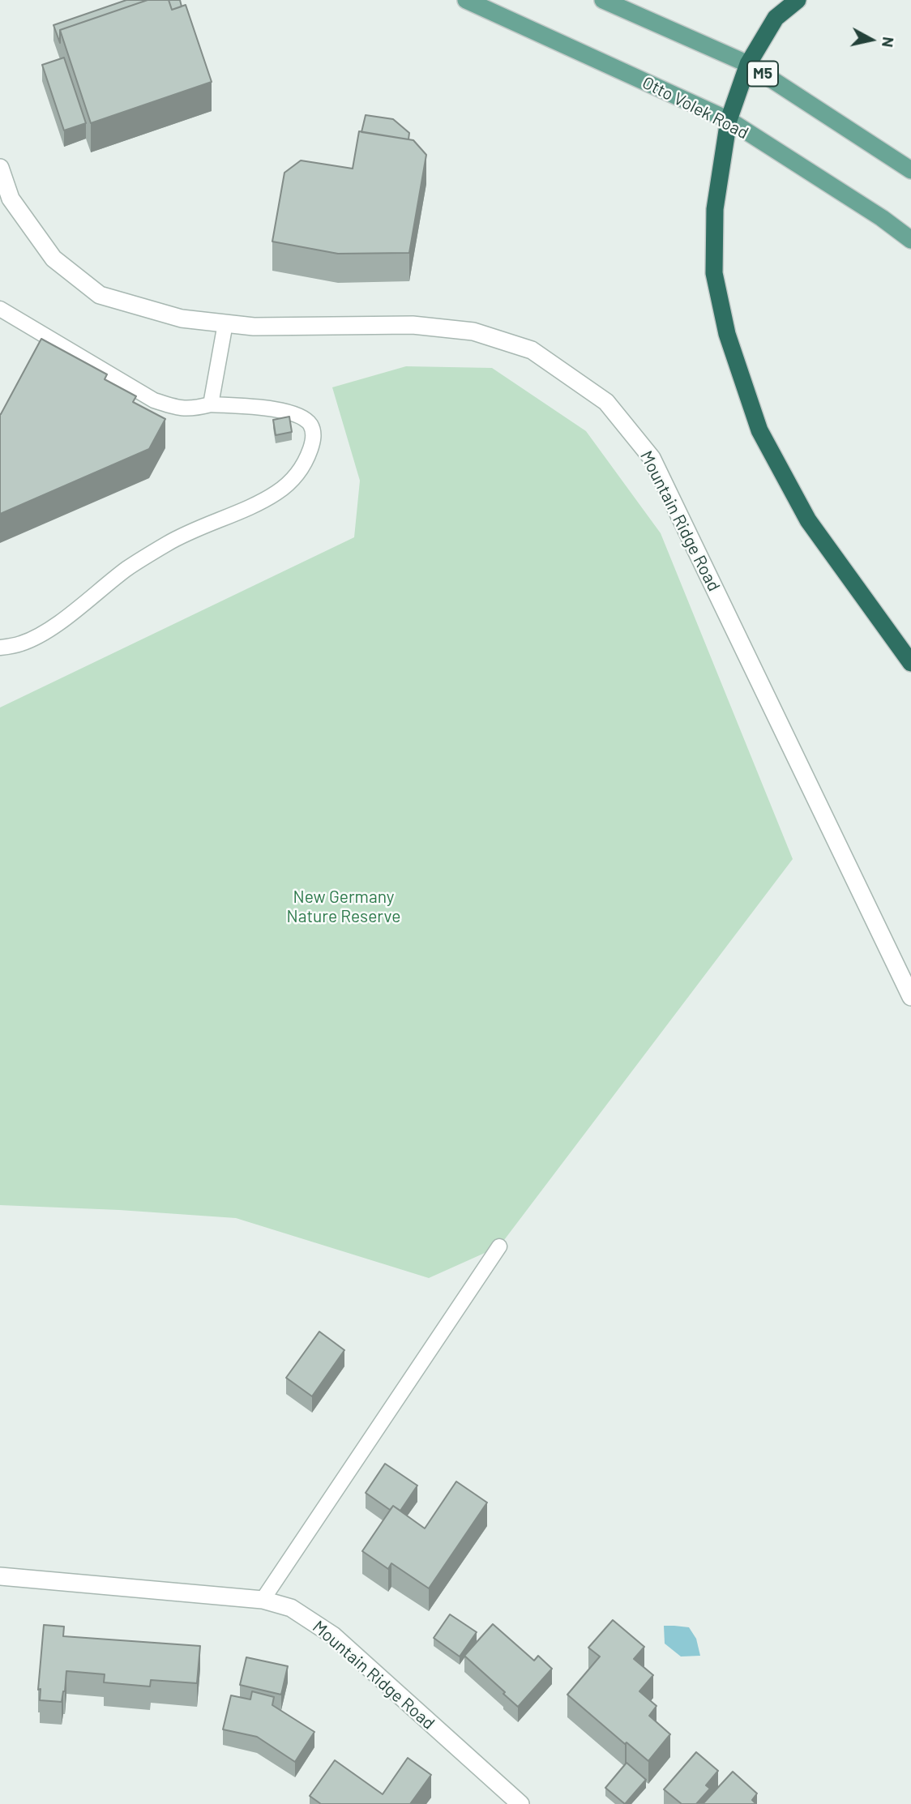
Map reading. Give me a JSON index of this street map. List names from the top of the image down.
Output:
{
  "streets": {
    "main road": ["M5", "Otto Volek Road"],
    "street": ["Mountain Ridge Road"]
  },
  "parks": ["New Germany Nature Reserve"],
  "north": "right"
}
